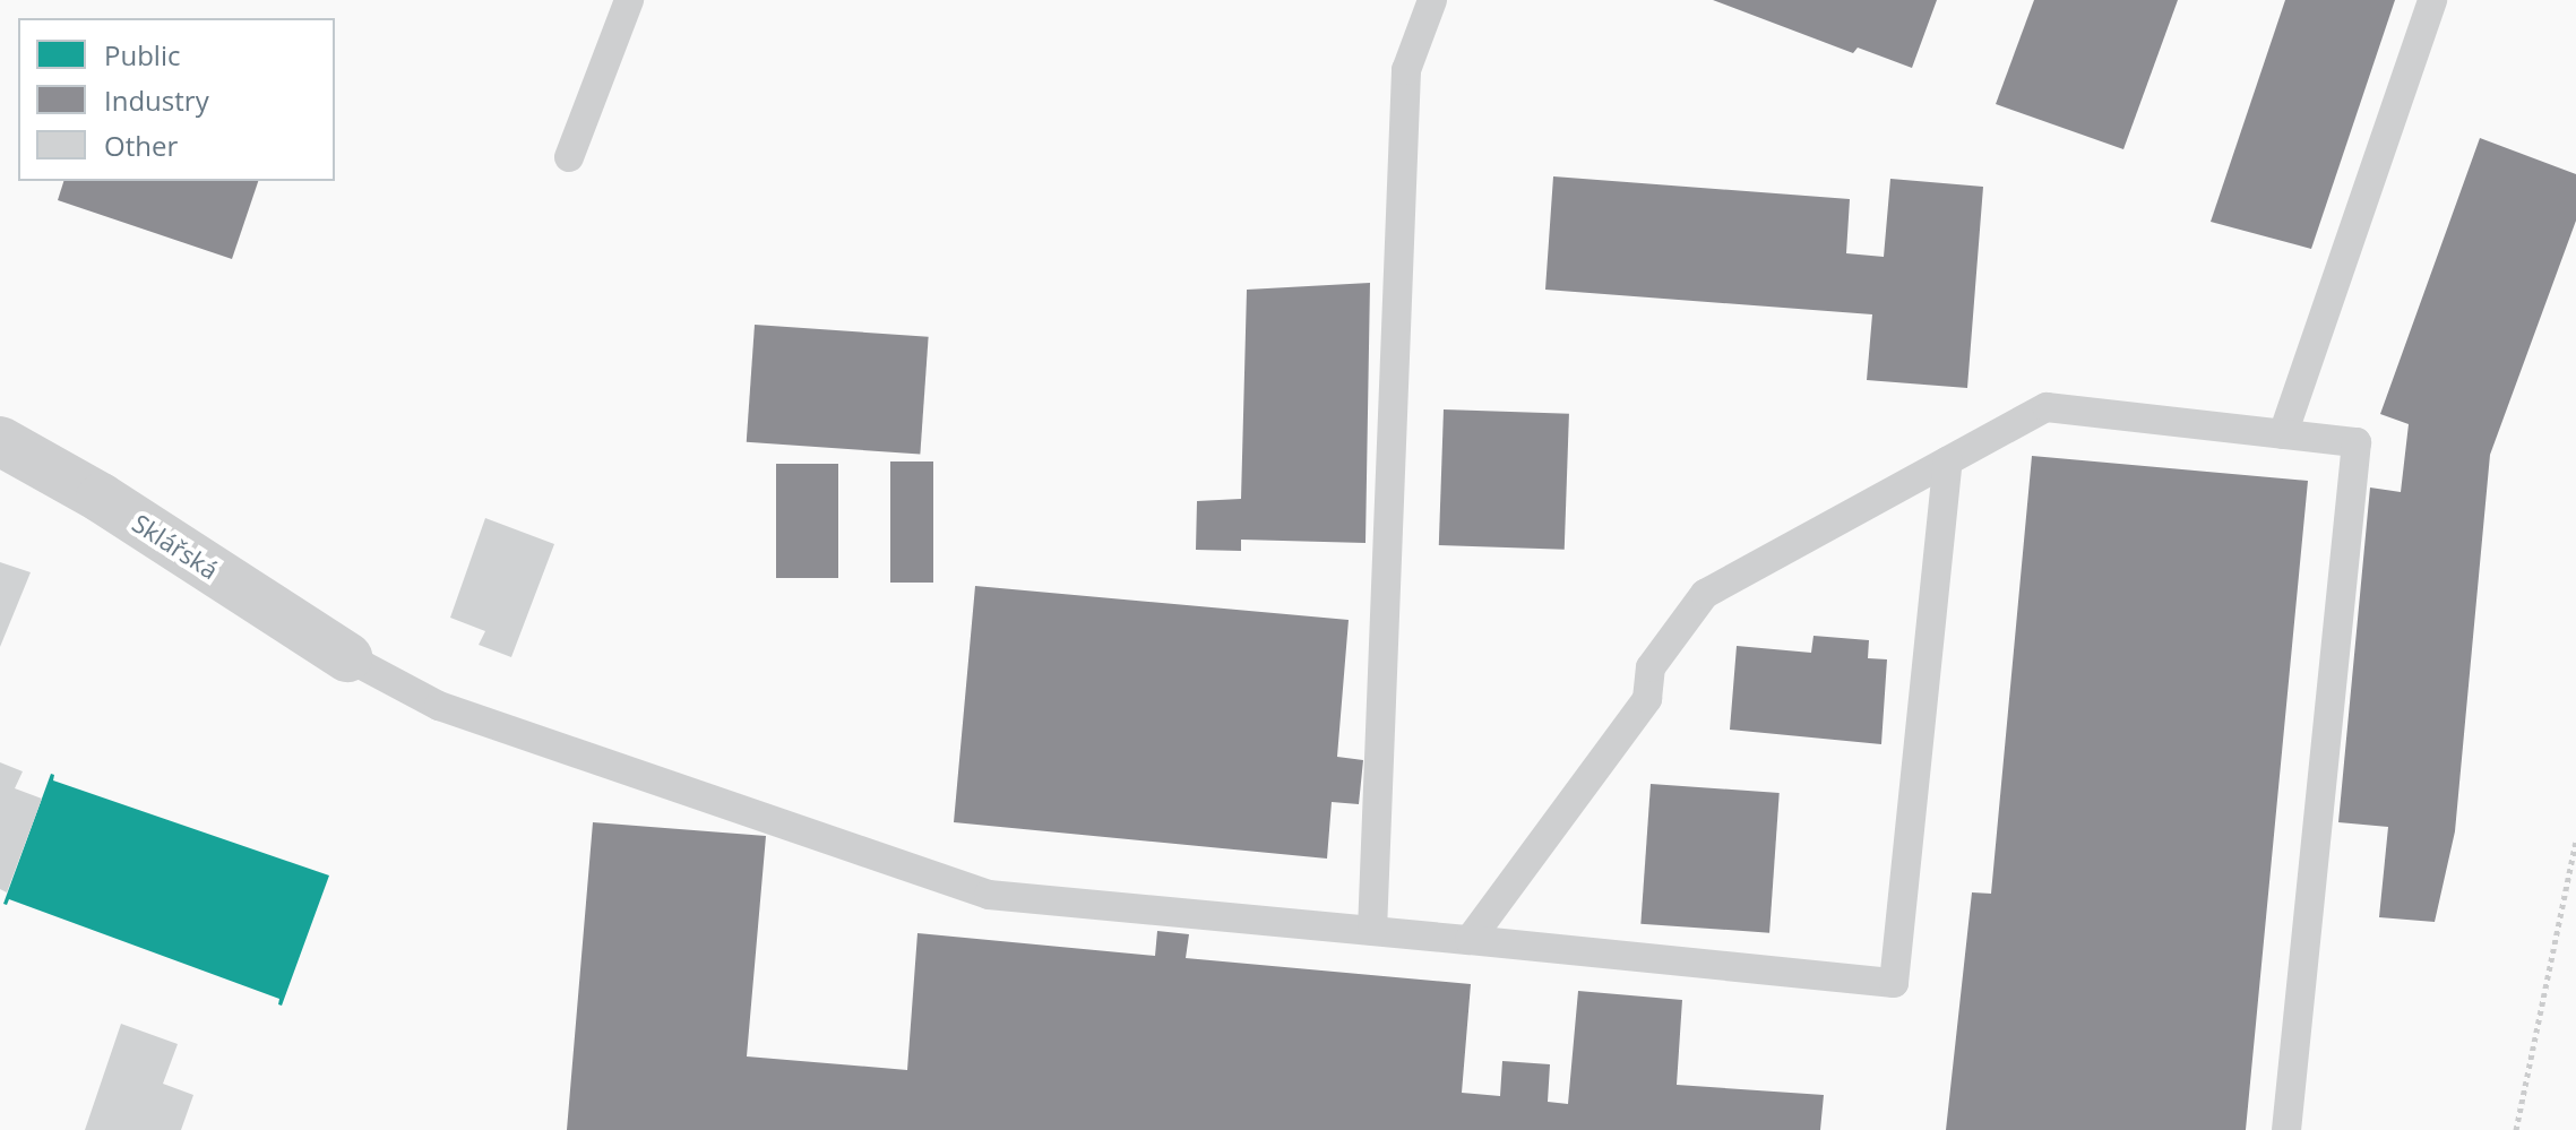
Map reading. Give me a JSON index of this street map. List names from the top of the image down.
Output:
{
  "streets": {
    "street": ["Sklářská"]
  },
  "legend": ["Public", "Industry", "Other"]
}
